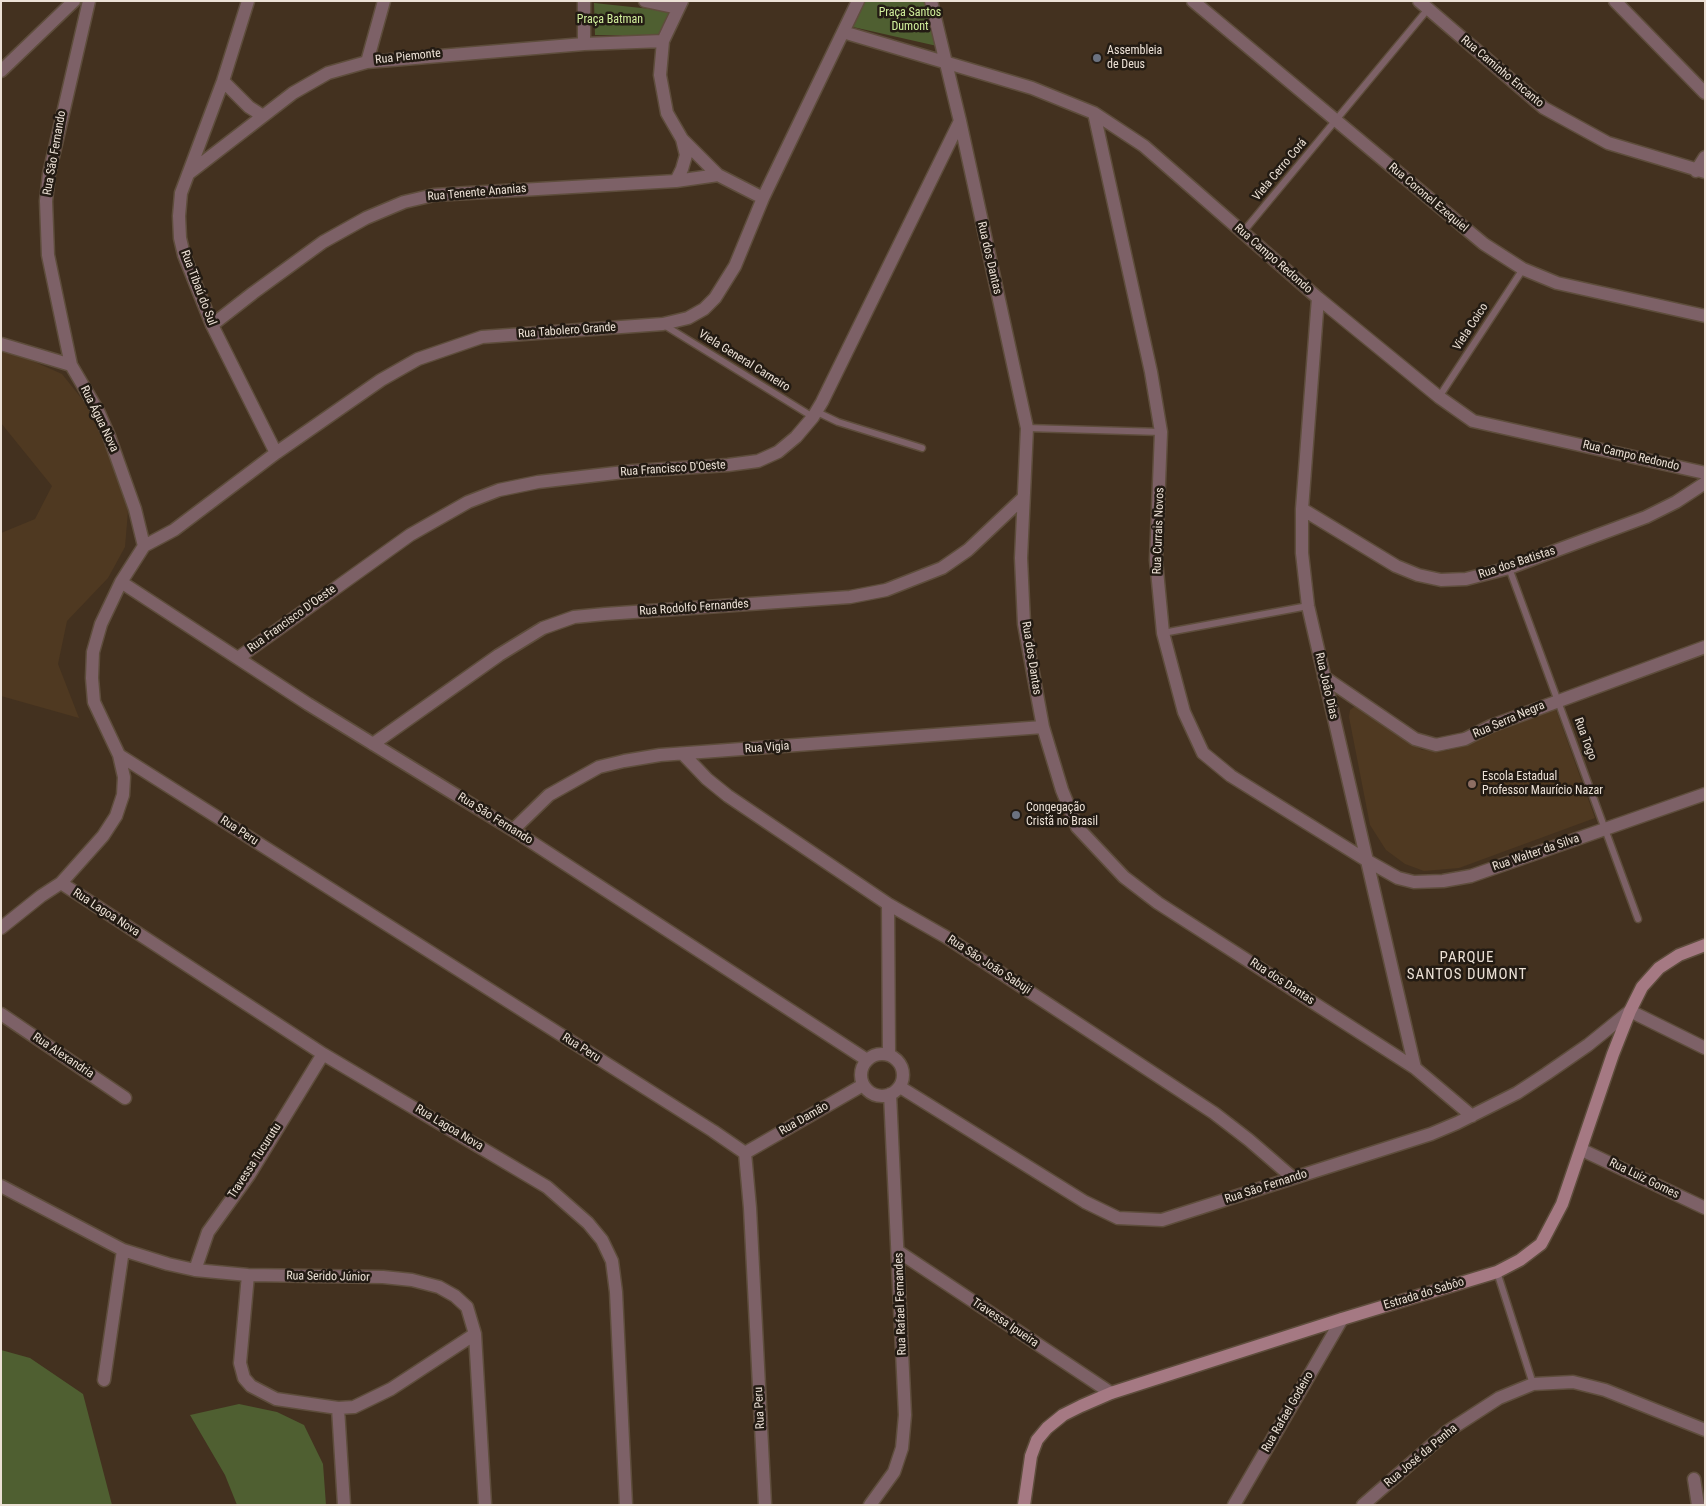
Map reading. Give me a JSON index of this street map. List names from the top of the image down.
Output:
{
  "streets": {
    "street": [
      "Rua Piemonte",
      "Rua Caminho Encanto",
      "Rua São Fernando",
      "Rua Tenente Ananias",
      "Rua Coronel Ezequiel",
      "Rua dos Dantas",
      "Rua Campo Redondo",
      "Rua Tibaú do Sul",
      "Rua Tabolero Grande",
      "Rua Água Nova",
      "Rua Francisco D'Oeste",
      "Rua Currais Novos",
      "Rua dos Batistas",
      "Rua Rodolfo Fernandes",
      "Rua João Dias",
      "Rua Serra Negra",
      "Rua Vigia",
      "Rua Peru",
      "Rua Walter da Silva",
      "Rua Lagoa Nova",
      "Rua São João Sabuji",
      "Rua Alexandria",
      "Rua Damão",
      "Travessa Tucurutu",
      "Rua Luiz Gomes",
      "Rua Serido Júnior",
      "Estrada do Sabôo",
      "Rua Rafael Fernandes",
      "Travessa Ipueira",
      "Rua Rafael Godeiro",
      "Rua José da Penha"
    ],
    "lane": [
      "Viela Cerro Corá",
      "Viela Coico",
      "Viela General Carneiro",
      "Rua Togo"
    ]
  },
  "crossings": [
    ["Rua Piemonte", "Rua Tibaú do Sul"],
    ["Rua Caminho Encanto", "Viela Cerro Corá"],
    ["Rua São Fernando", "Rua dos Dantas"],
    ["Rua São Fernando", "Rua Água Nova"],
    ["Rua São Fernando", "Rua Francisco D'Oeste"],
    ["Rua São Fernando", "Rua Rodolfo Fernandes"],
    ["Rua São Fernando", "Rua Vigia"],
    ["Rua São Fernando", "Rua São João Sabuji"],
    ["Rua São Fernando", "Rua Damão"],
    ["Rua São Fernando", "Estrada do Sabôo"],
    ["Rua São Fernando", "Rua Rafael Fernandes"],
    ["Viela Cerro Corá", "Rua Coronel Ezequiel"],
    ["Viela Cerro Corá", "Rua Campo Redondo"],
    ["Rua Tenente Ananias", "Rua Tibaú do Sul"],
    ["Rua Coronel Ezequiel", "Viela Coico"],
    ["Rua dos Dantas", "Rua Campo Redondo"],
    ["Rua dos Dantas", "Rua Francisco D'Oeste"],
    ["Rua dos Dantas", "Rua Rodolfo Fernandes"],
    ["Rua dos Dantas", "Rua João Dias"],
    ["Rua dos Dantas", "Rua Vigia"],
    ["Rua Campo Redondo", "Viela Coico"],
    ["Rua Campo Redondo", "Rua Tabolero Grande"],
    ["Rua Campo Redondo", "Rua Currais Novos"],
    ["Rua Campo Redondo", "Rua João Dias"],
    ["Rua Tibaú do Sul", "Rua Tabolero Grande"],
    ["Rua Tabolero Grande", "Viela General Carneiro"],
    ["Rua Tabolero Grande", "Rua Água Nova"],
    ["Viela General Carneiro", "Rua Francisco D'Oeste"],
    ["Rua Currais Novos", "Rua João Dias"],
    ["Rua Currais Novos", "Rua Walter da Silva"],
    ["Rua dos Batistas", "Rua João Dias"],
    ["Rua dos Batistas", "Rua Togo"],
    ["Rua João Dias", "Rua Serra Negra"],
    ["Rua João Dias", "Rua Walter da Silva"],
    ["Rua Serra Negra", "Rua Togo"],
    ["Rua Togo", "Rua Walter da Silva"],
    ["Rua Vigia", "Rua São João Sabuji"],
    ["Rua Peru", "Rua Damão"],
    ["Rua Lagoa Nova", "Travessa Tucurutu"],
    ["Rua Damão", "Rua Rafael Fernandes"],
    ["Travessa Tucurutu", "Rua Serido Júnior"],
    ["Rua Luiz Gomes", "Estrada do Sabôo"],
    ["Estrada do Sabôo", "Travessa Ipueira"],
    ["Estrada do Sabôo", "Rua Rafael Godeiro"],
    ["Rua Rafael Fernandes", "Travessa Ipueira"]
  ],
  "districts": ["PARQUE SANTOS DUMONT"],
  "parks": ["Praça Santos Dumont", "Praça Batman"],
  "places": ["Assembleia de Deus", "Escola Estadual Professor Maurício Nazar", "Congegação Cristã no Brasil"]
}
